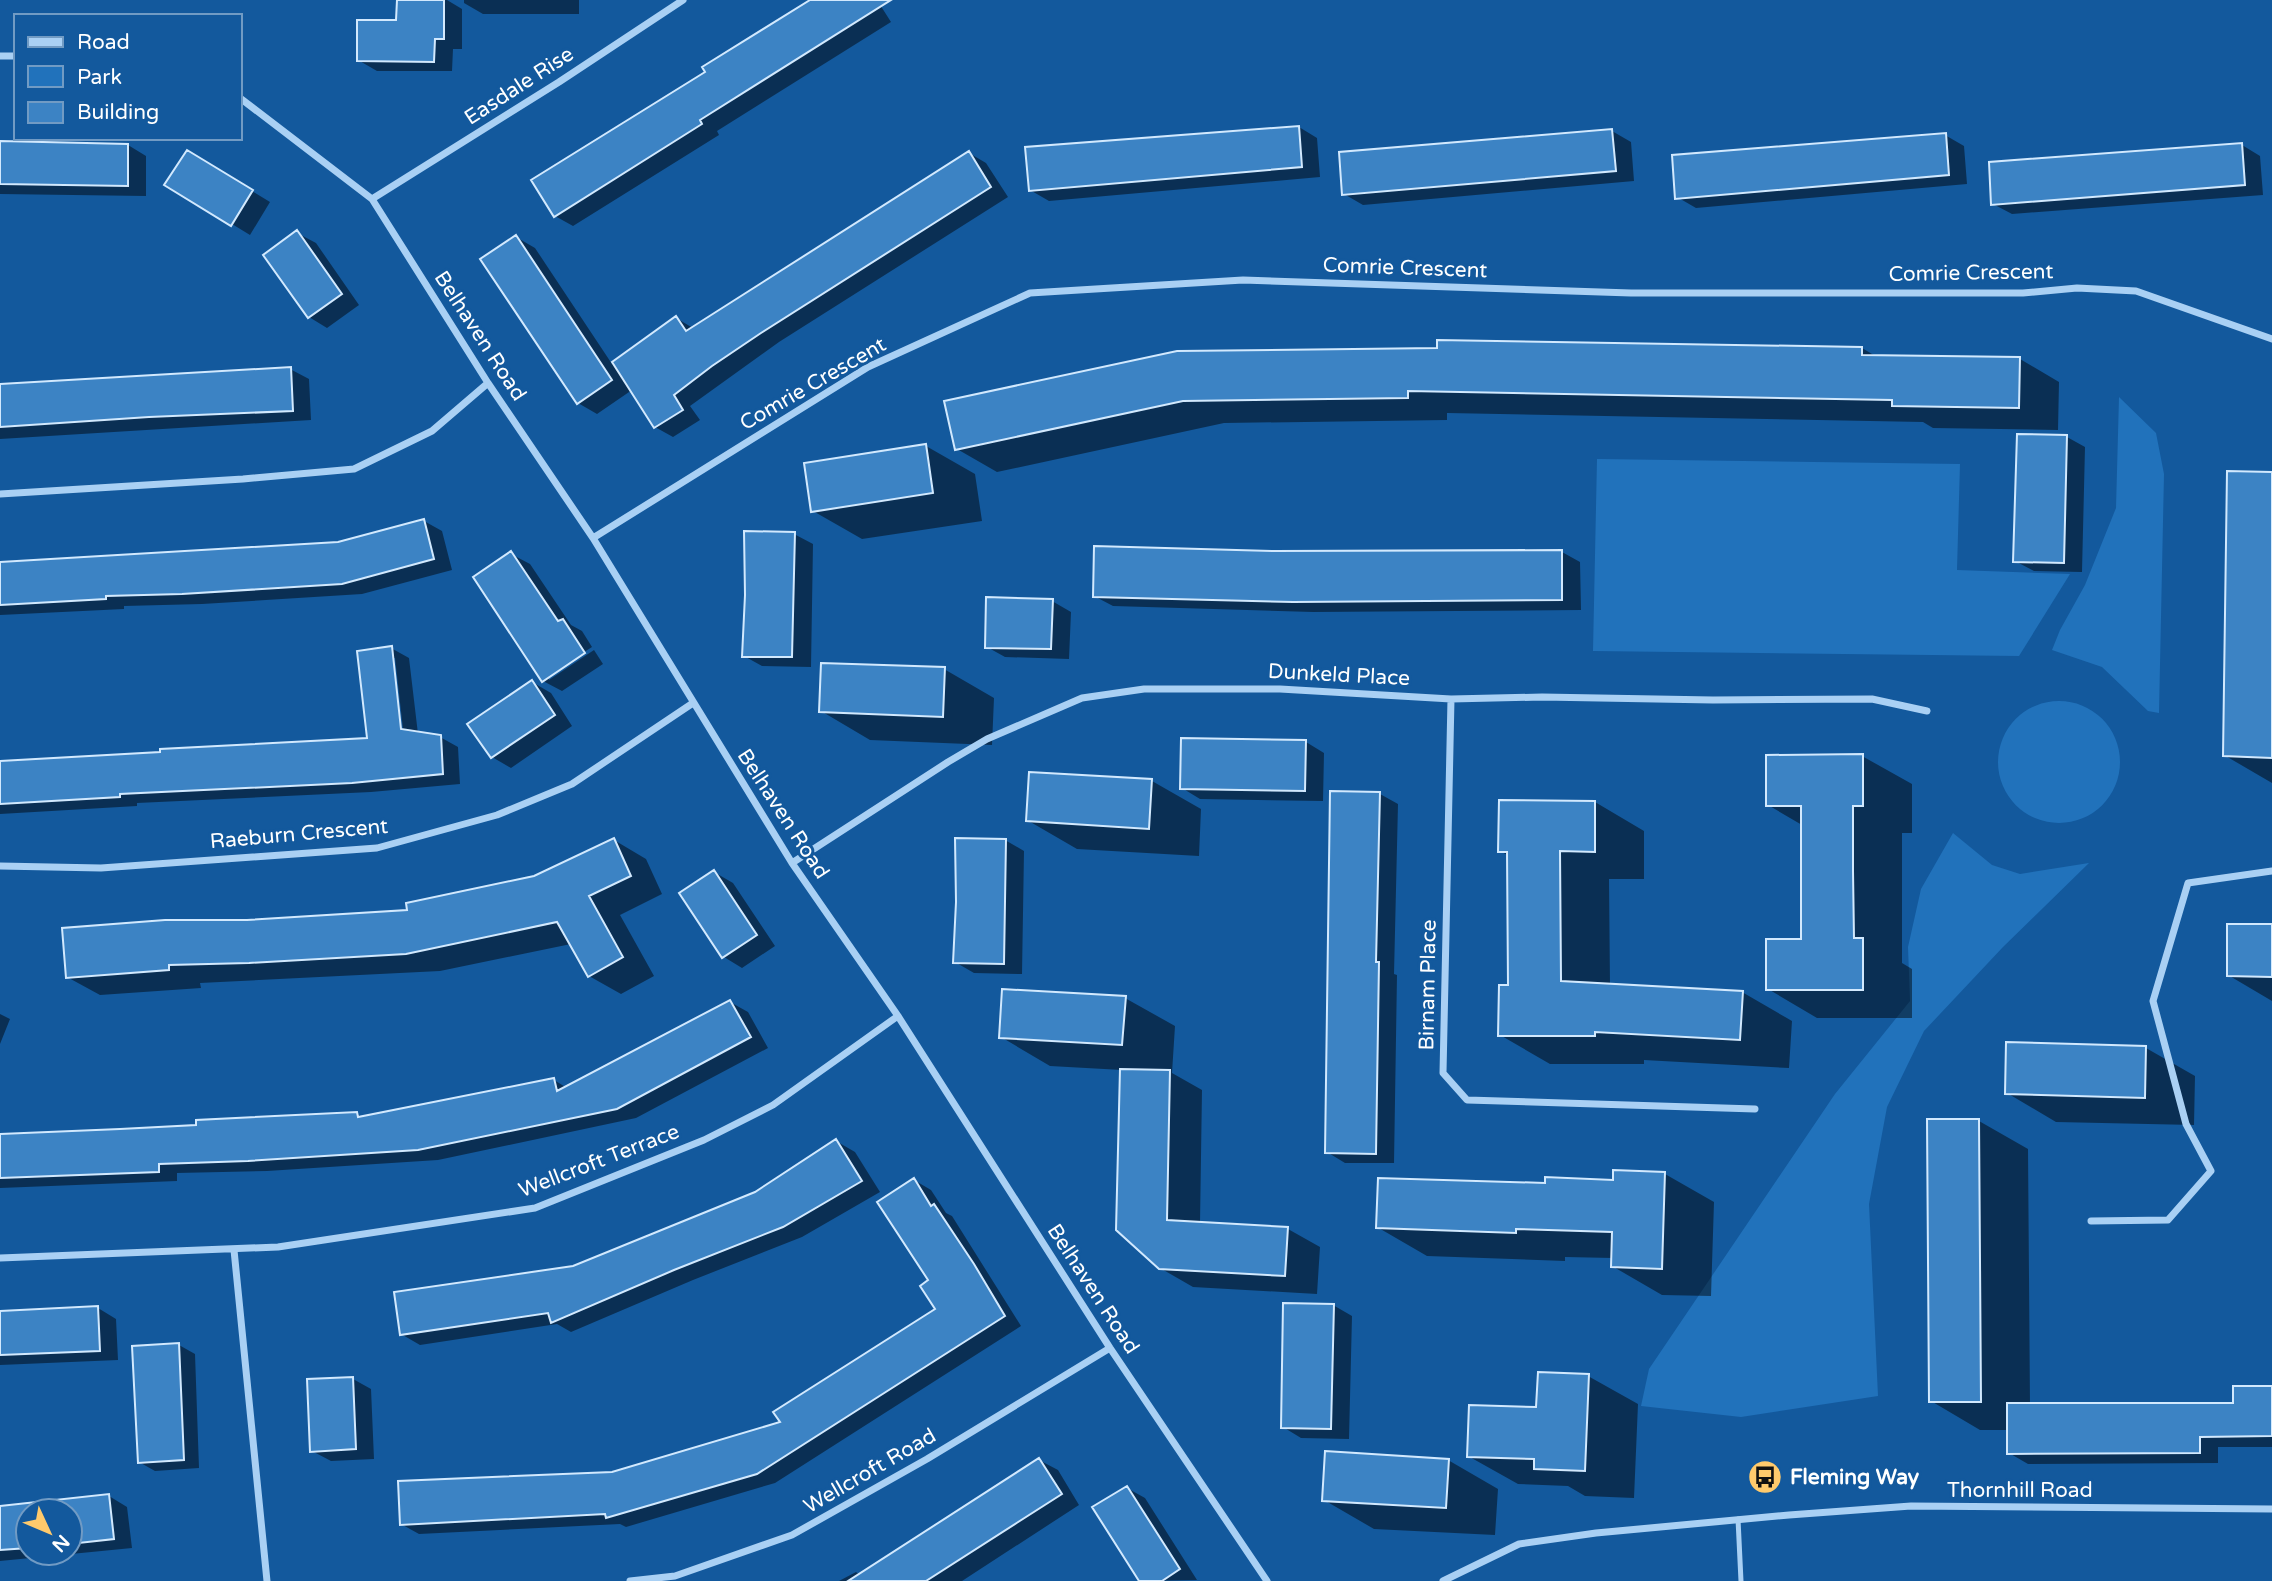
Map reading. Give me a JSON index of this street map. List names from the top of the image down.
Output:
{
  "streets": {
    "street": [
      "Easdale Rise",
      "Comrie Crescent",
      "Belhaven Road",
      "Dunkeld Place",
      "Raeburn Crescent",
      "Birnam Place",
      "Wellcroft Terrace",
      "Wellcroft Road",
      "Thornhill Road"
    ]
  },
  "crossings": [
    ["Easdale Rise", "Belhaven Road"],
    ["Comrie Crescent", "Belhaven Road"],
    ["Belhaven Road", "Dunkeld Place"],
    ["Belhaven Road", "Raeburn Crescent"],
    ["Belhaven Road", "Wellcroft Terrace"],
    ["Belhaven Road", "Wellcroft Road"],
    ["Dunkeld Place", "Birnam Place"]
  ],
  "places": {
    "bus stop": ["Fleming Way"]
  },
  "legend": ["Road", "Park", "Building"],
  "north": "bottom right"
}
